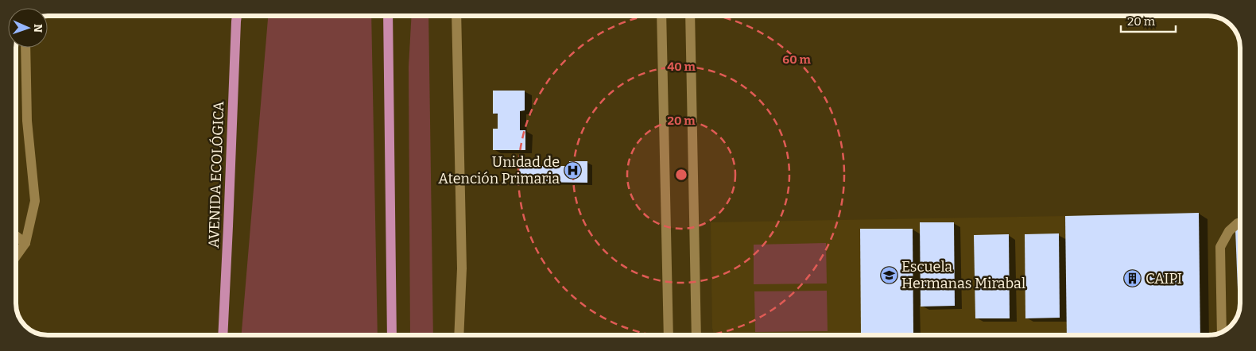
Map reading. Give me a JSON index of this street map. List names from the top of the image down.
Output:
{
  "streets": {
    "main road": ["AVENIDA ECOLÓGICA"]
  },
  "places": {
    "hospital": ["Unidad de Atención Primaria"],
    "school or university": ["Escuela Hermanas Mirabal"],
    "building": ["CAIPI"]
  },
  "scale_bar": "20 m",
  "north": "right",
  "rings": ["60 m", "40 m", "20 m"]
}
